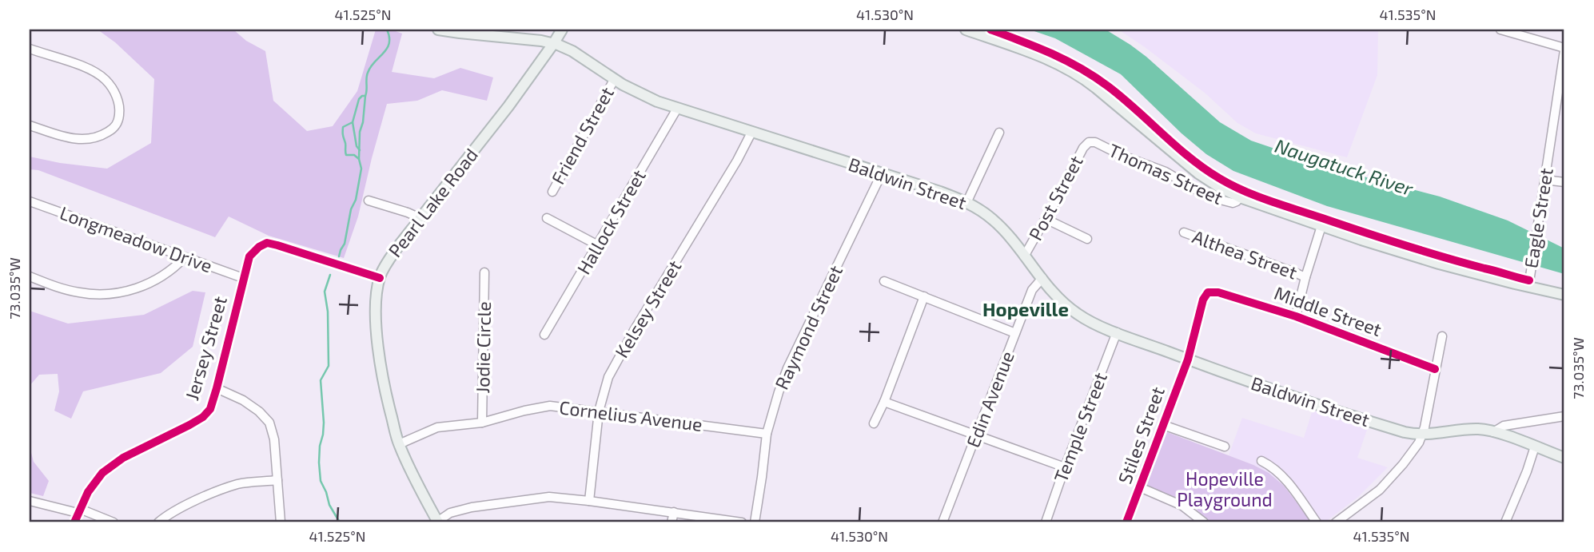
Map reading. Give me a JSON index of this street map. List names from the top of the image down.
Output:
{
  "streets": {
    "main road": ["Baldwin Street", "Pearl Lake Road"],
    "street": [
      "Friend Street",
      "Thomas Street",
      "Post Street",
      "Eagle Street",
      "Hallock Street",
      "Longmeadow Drive",
      "Althea Street",
      "Kelsey Street",
      "Middle Street",
      "Raymond Street",
      "Jodie Circle",
      "Jersey Street",
      "Edin Avenue",
      "Cornelius Avenue",
      "Temple Street",
      "Stiles Street"
    ]
  },
  "crossings": [
    ["Friend Street", "Baldwin Street"],
    ["Thomas Street", "Post Street"],
    ["Baldwin Street", "Post Street"],
    ["Baldwin Street", "Pearl Lake Road"],
    ["Baldwin Street", "Hallock Street"],
    ["Baldwin Street", "Kelsey Street"],
    ["Baldwin Street", "Raymond Street"],
    ["Baldwin Street", "Edin Avenue"],
    ["Baldwin Street", "Temple Street"],
    ["Baldwin Street", "Stiles Street"],
    ["Pearl Lake Road", "Jersey Street"],
    ["Pearl Lake Road", "Cornelius Avenue"],
    ["Longmeadow Drive", "Jersey Street"],
    ["Kelsey Street", "Cornelius Avenue"],
    ["Middle Street", "Stiles Street"],
    ["Raymond Street", "Cornelius Avenue"],
    ["Jodie Circle", "Cornelius Avenue"]
  ],
  "districts": ["Hopeville"],
  "water": ["Naugatuck River"],
  "parks": ["Hopeville Playground"],
  "coordinates": [
    "41.525°N",
    "41.530°N",
    "41.535°N",
    "73.035°W"
  ]
}
